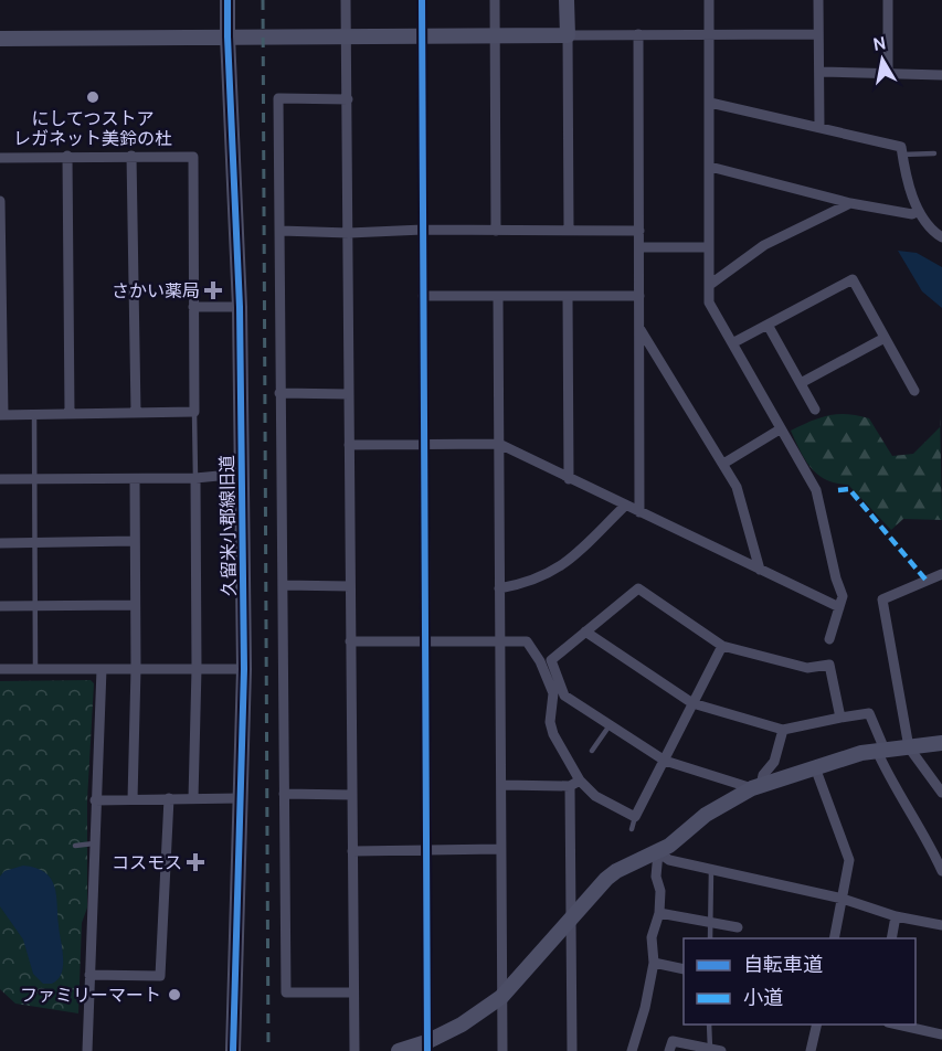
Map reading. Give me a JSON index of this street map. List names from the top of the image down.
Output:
{
  "streets": {
    "street": ["久留米小郡線旧道"]
  },
  "places": {
    "other": ["にしてつストア レガネット美鈴の杜", "ファミリーマート"],
    "health": ["さかい薬局", "コスモス"]
  },
  "legend": ["自転車道", "小道"],
  "north": "top"
}
